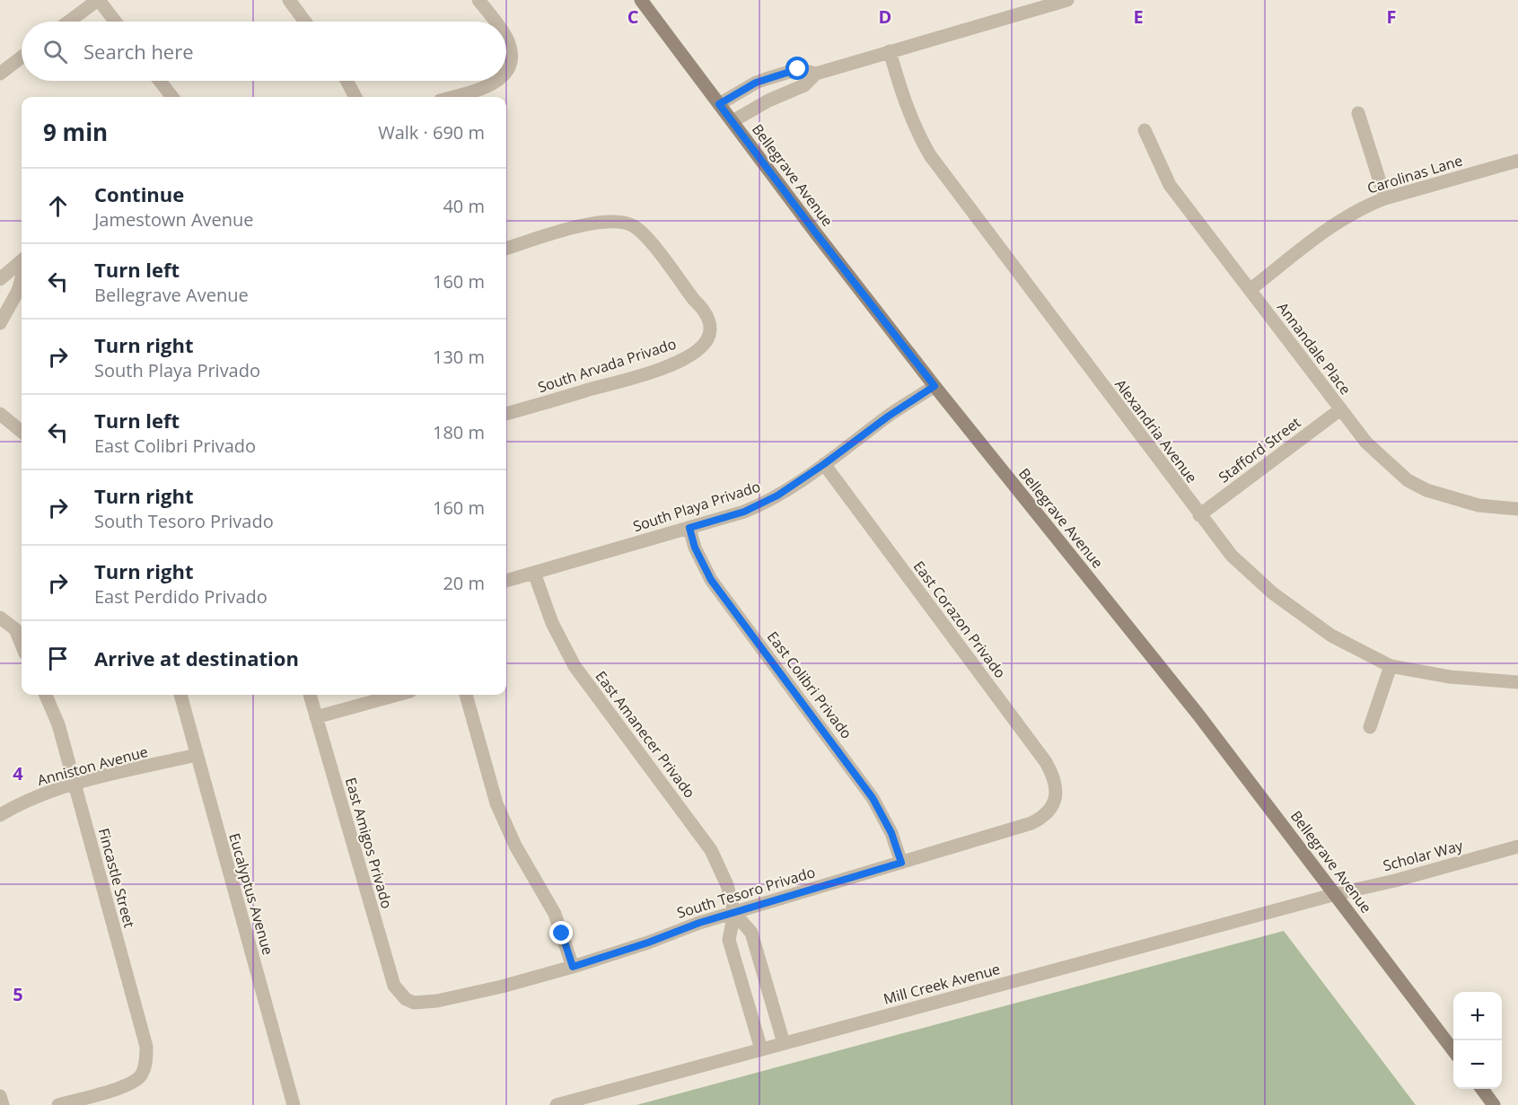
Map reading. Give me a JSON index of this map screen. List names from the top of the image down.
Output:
{
  "streets": {
    "main road": ["Bellegrave Avenue"],
    "street": [
      "Carolinas Lane",
      "Annandale Place",
      "South Arvada Privado",
      "Alexandria Avenue",
      "Stafford Street",
      "South Playa Privado",
      "East Corazon Privado",
      "East Colibri Privado",
      "East Amanecer Privado",
      "Anniston Avenue",
      "East Amigos Privado",
      "Scholar Way",
      "Fincastle Street",
      "South Tesoro Privado",
      "Eucalyptus Avenue",
      "Mill Creek Avenue"
    ]
  },
  "crossings": [
    ["Carolinas Lane", "Annandale Place"],
    ["Bellegrave Avenue", "South Playa Privado"],
    ["Bellegrave Avenue", "Scholar Way"],
    ["Bellegrave Avenue", "Mill Creek Avenue"],
    ["Annandale Place", "Stafford Street"],
    ["Alexandria Avenue", "Stafford Street"],
    ["South Playa Privado", "East Corazon Privado"],
    ["South Playa Privado", "East Colibri Privado"],
    ["South Playa Privado", "East Amanecer Privado"],
    ["East Corazon Privado", "South Tesoro Privado"],
    ["East Colibri Privado", "South Tesoro Privado"],
    ["East Amanecer Privado", "South Tesoro Privado"],
    ["East Amanecer Privado", "Mill Creek Avenue"],
    ["Anniston Avenue", "Fincastle Street"],
    ["Anniston Avenue", "Eucalyptus Avenue"],
    ["East Amigos Privado", "South Tesoro Privado"],
    ["Scholar Way", "Mill Creek Avenue"]
  ],
  "page": {
    "search": "Search here",
    "heading": ["9 min", "Walk · 690 m"],
    "list": [
      ["Continue", "Jamestown Avenue", "40 m"],
      ["Turn left", "Bellegrave Avenue", "160 m"],
      ["Turn right", "South Playa Privado", "130 m"],
      ["Turn left", "East Colibri Privado", "180 m"],
      ["Turn right", "South Tesoro Privado", "160 m"],
      ["Turn right", "East Perdido Privado", "20 m"],
      "Arrive at destination"
    ],
    "map_buttons": ["+", "−"]
  },
  "grid": {
    "columns": [
      "C",
      "D",
      "E",
      "F"
    ],
    "rows": ["4", "5"]
  }
}
